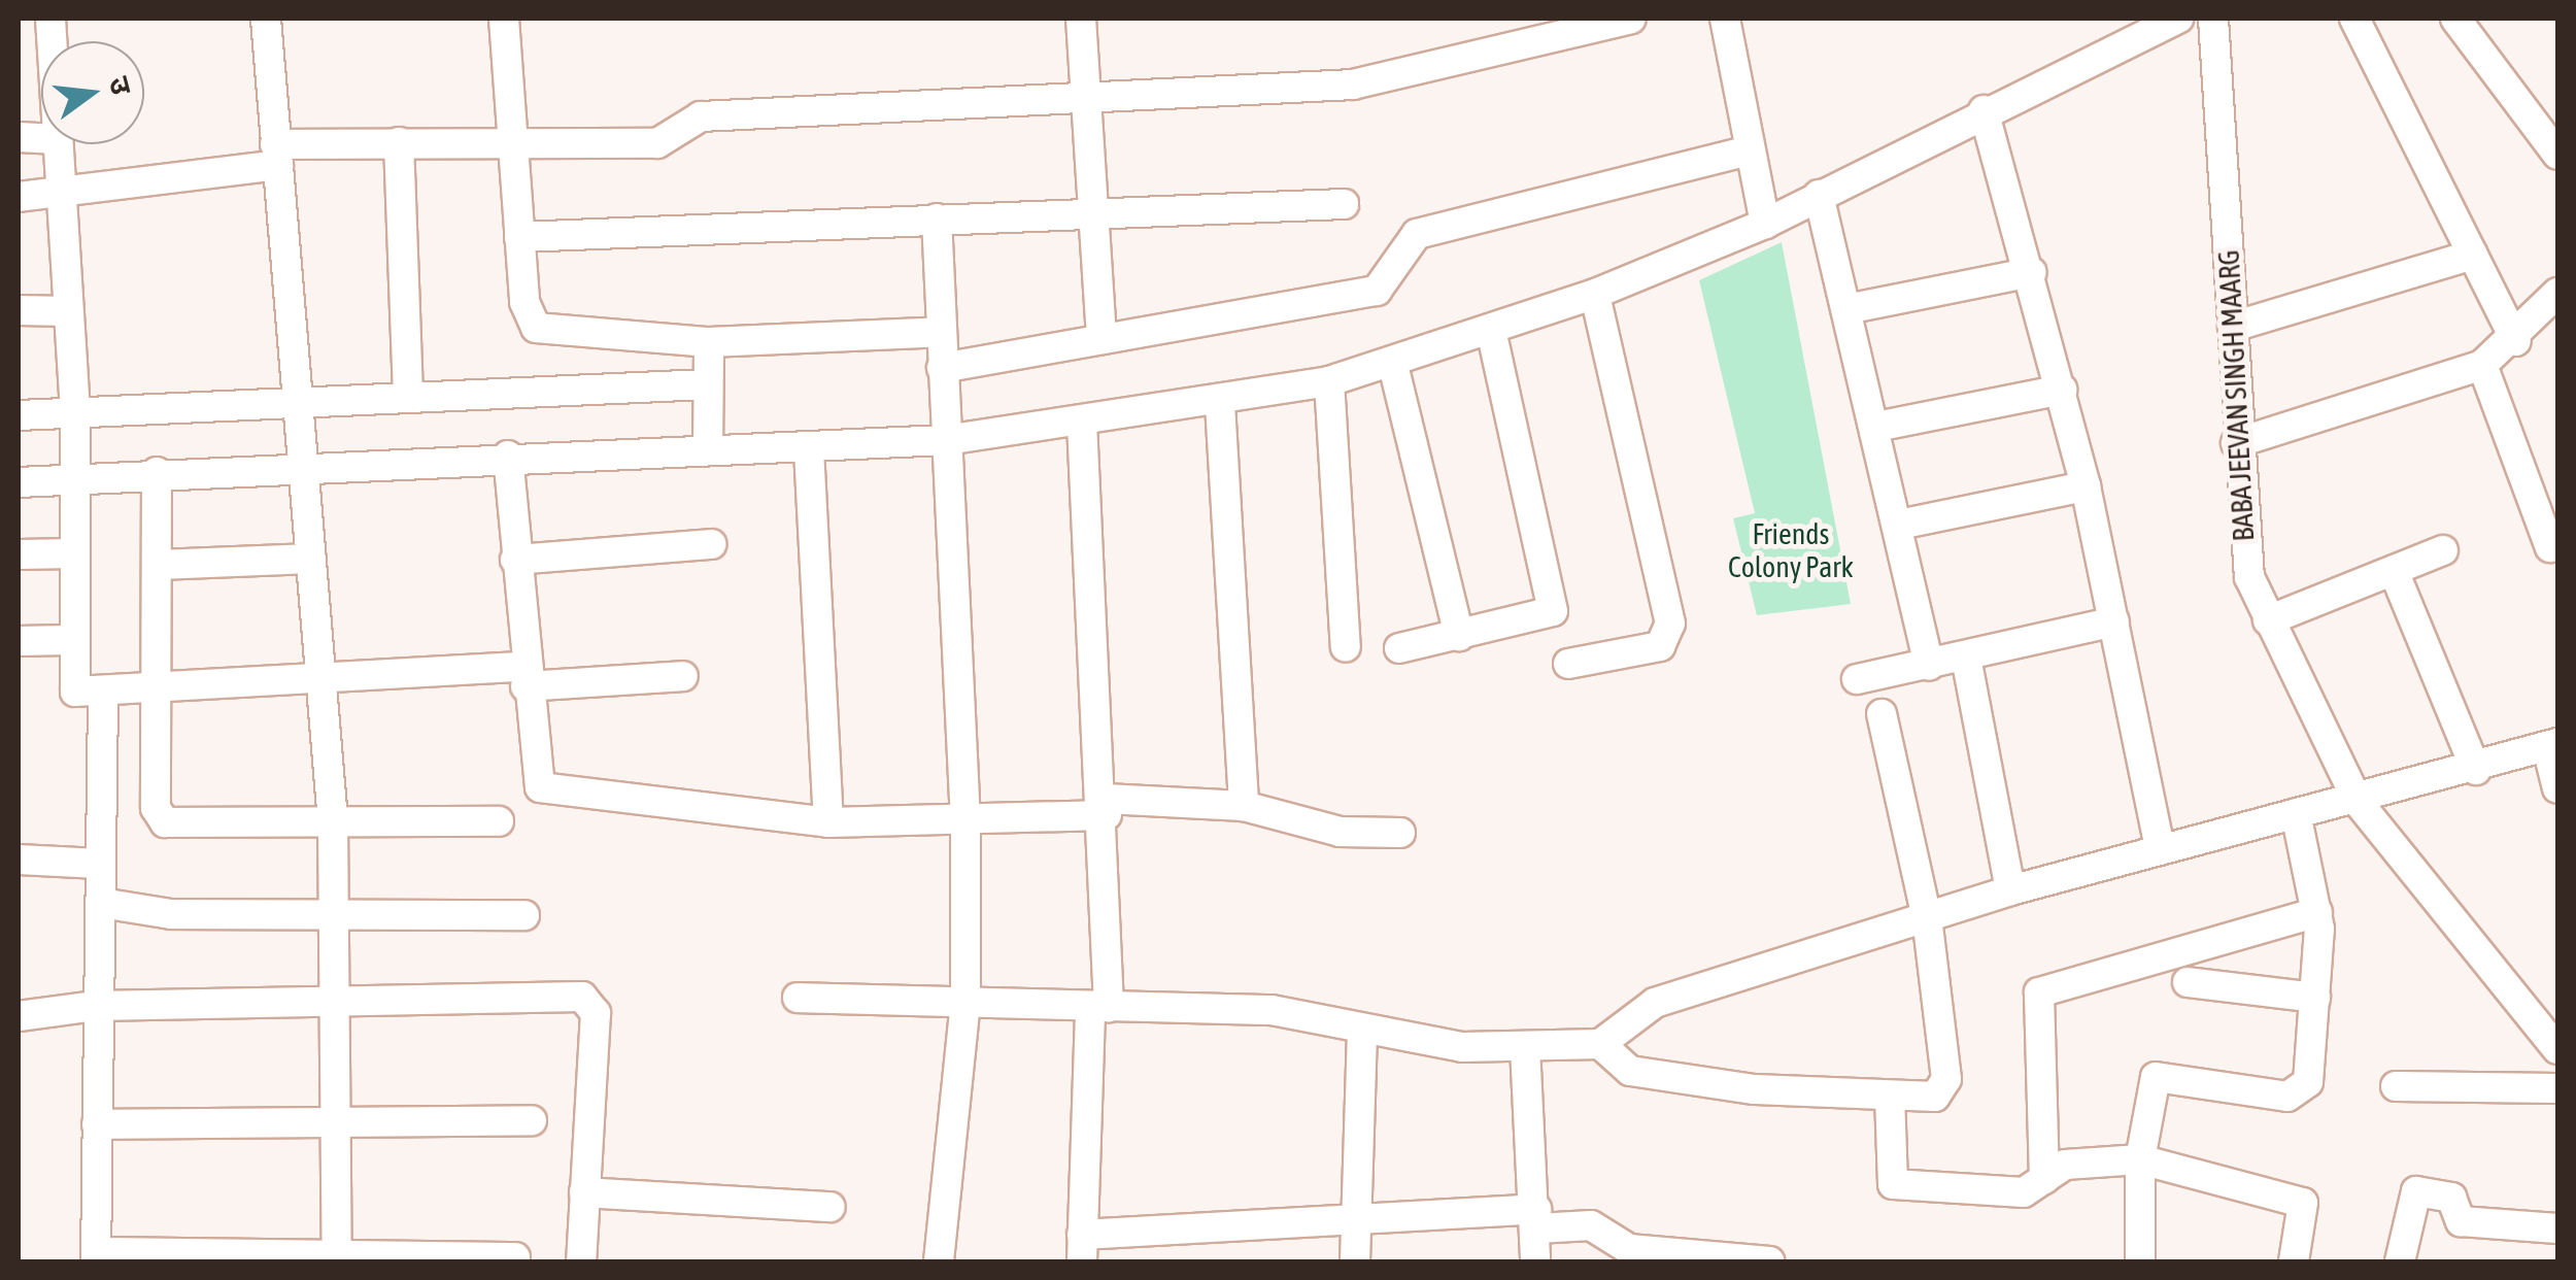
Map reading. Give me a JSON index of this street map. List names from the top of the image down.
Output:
{
  "streets": {
    "street": ["BABA JEEVAN SINGH MAARG"]
  },
  "parks": ["Friends Colony Park"],
  "north": "right"
}
